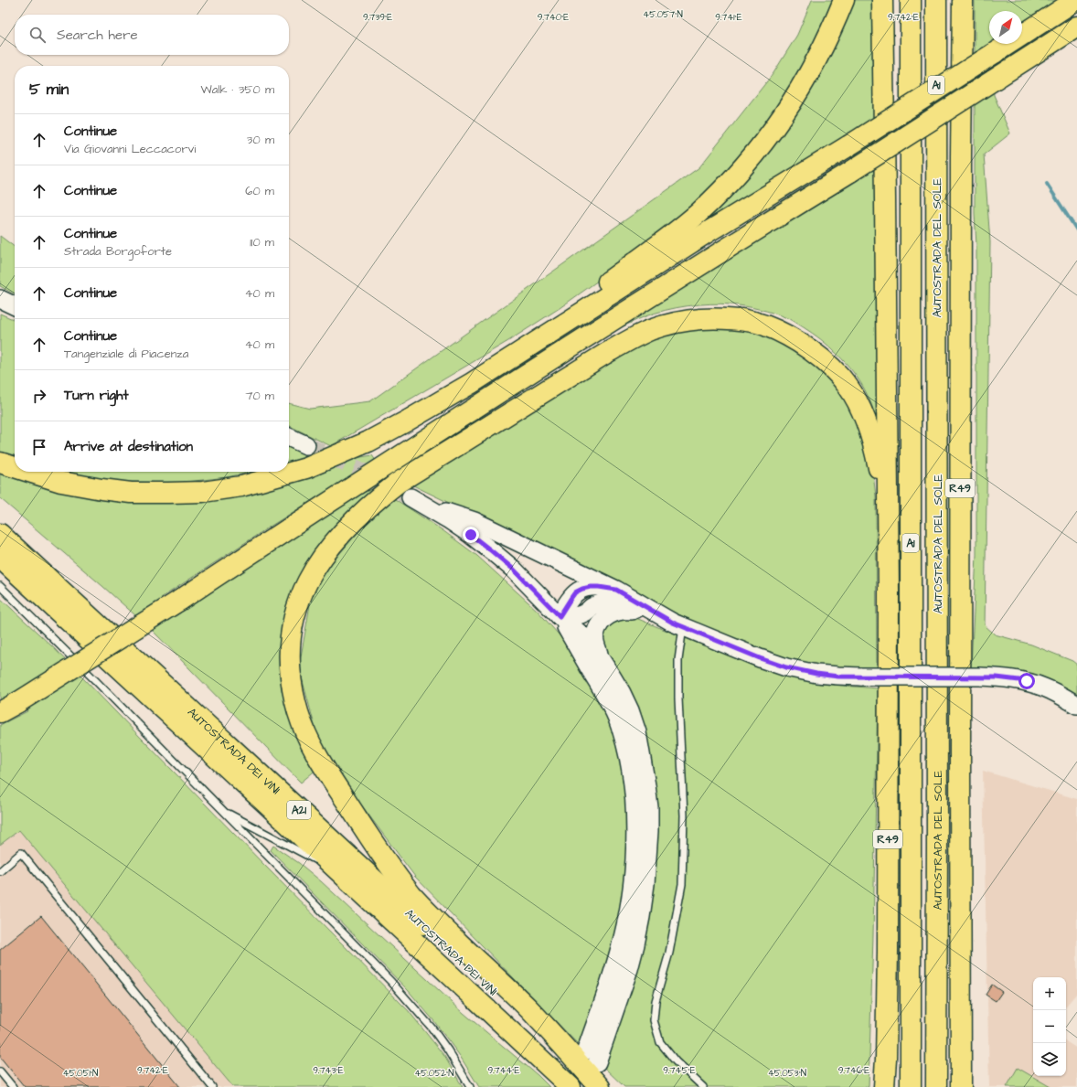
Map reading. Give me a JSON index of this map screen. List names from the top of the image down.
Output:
{
  "streets": {
    "highway": [
      "A1",
      "AUTOSTRADA DEL SOLE",
      "R49",
      "AUTOSTRADA DEI VINI",
      "A21"
    ]
  },
  "north": "top right",
  "page": {
    "search": "Search here",
    "heading": ["5 min", "Walk · 350 m"],
    "list": [
      ["Continue", "Via Giovanni Leccacorvi", "30 m"],
      ["Continue", "60 m"],
      ["Continue", "Strada Borgoforte", "110 m"],
      ["Continue", "40 m"],
      ["Continue", "Tangenziale di Piacenza", "40 m"],
      ["Turn right", "70 m"],
      "Arrive at destination"
    ],
    "map_buttons": ["+", "−"]
  },
  "coordinates": [
    "45.057°N",
    "9.739°E",
    "9.740°E",
    "9.741°E",
    "9.742°E",
    "9.743°E",
    "9.744°E",
    "9.745°E",
    "9.746°E",
    "45.051°N",
    "45.052°N",
    "45.053°N"
  ]
}
